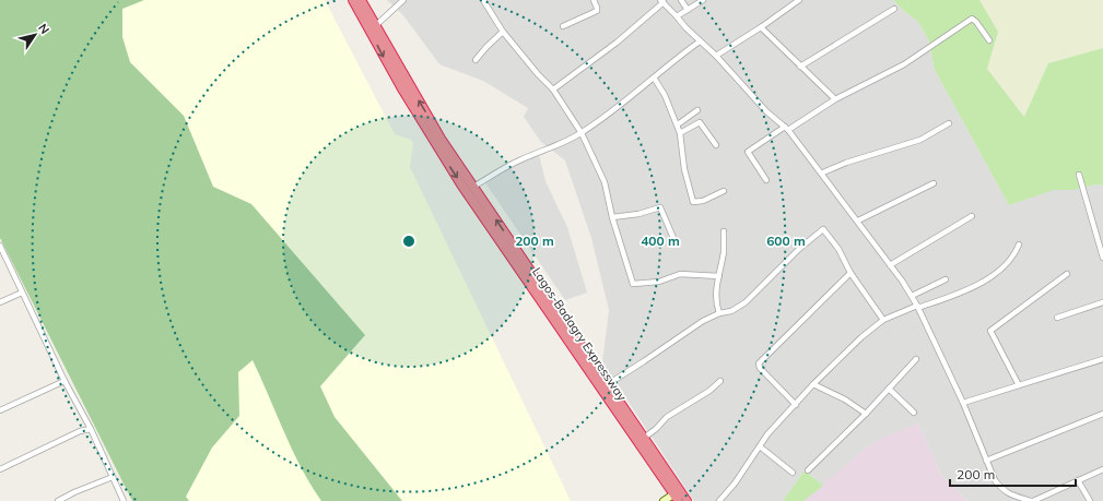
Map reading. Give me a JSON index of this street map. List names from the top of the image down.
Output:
{
  "streets": {
    "highway": ["Lagos-Badagry Expressway"]
  },
  "scale_bar": "200 m",
  "north": "top right",
  "rings": ["200 m", "400 m", "600 m"]
}
